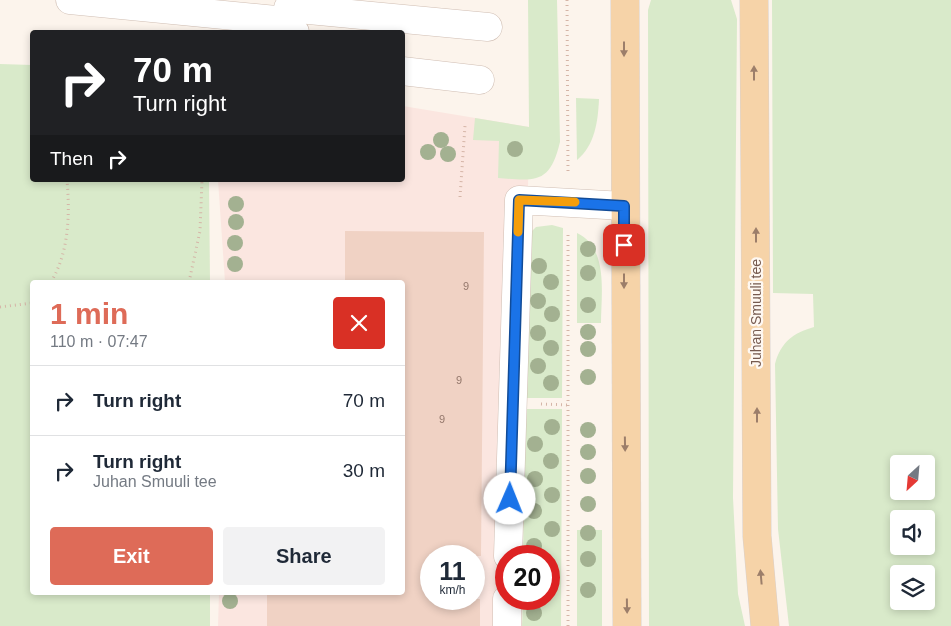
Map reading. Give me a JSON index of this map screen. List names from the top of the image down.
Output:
{
  "streets": {
    "main road": ["Juhan Smuuli tee"]
  },
  "house_numbers": ["9", "9", "9"],
  "north": "bottom left",
  "page": {
    "turn": ["70 m", "Turn right"],
    "then": "Then",
    "heading": ["1 min", "110 m · 07:47"],
    "list": [
      {
        "name": "Turn right",
        "value": "70 m"
      },
      {
        "name": "Turn right",
        "note": "Juhan Smuuli tee",
        "value": "30 m"
      }
    ],
    "buttons": ["Exit", "Share"],
    "speed": "11 km/h",
    "limit": "20"
  }
}
